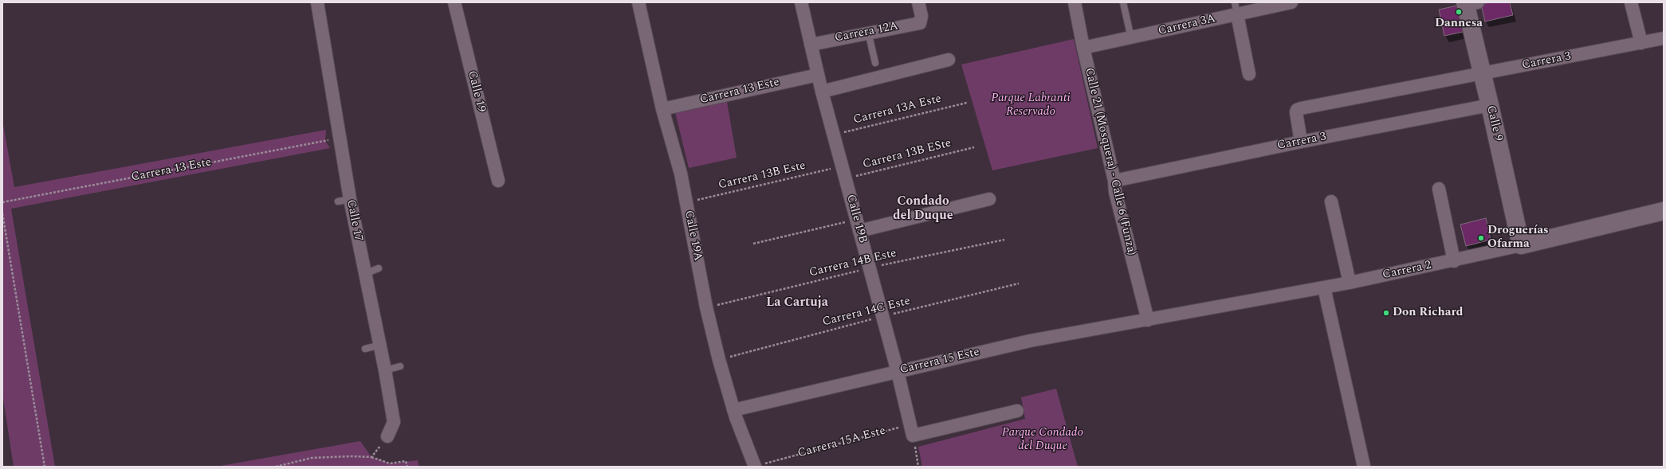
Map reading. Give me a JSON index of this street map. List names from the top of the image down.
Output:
{
  "streets": {
    "main road": ["Calle 9", "Carrera 2"],
    "street": [
      "Carrera 3A",
      "Carrera 12A",
      "Carrera 3",
      "Calle 19",
      "Carrera 13 Este",
      "Calle 21 (Mosquera) - Calle 6 (Funza)",
      "Calle 19B",
      "Calle 17",
      "Calle 19A",
      "Carrera 15 Este"
    ],
    "path": [
      "Carrera 13A Este",
      "Carrera 13B ESte",
      "Carrera 13B Este",
      "Carrera 14B Este",
      "Carrera 14C Este",
      "Carrera 15A Este"
    ]
  },
  "crossings": [
    ["Carrera 3A", "Calle 21 (Mosquera) - Calle 6 (Funza)"],
    ["Carrera 12A", "Calle 19B"],
    ["Carrera 3", "Calle 9"],
    ["Carrera 3", "Calle 21 (Mosquera) - Calle 6 (Funza)"],
    ["Carrera 13 Este", "Calle 19B"],
    ["Carrera 13 Este", "Calle 17"],
    ["Carrera 13 Este", "Calle 19A"],
    ["Carrera 13A Este", "Calle 19B"],
    ["Calle 9", "Carrera 2"],
    ["Carrera 13B ESte", "Calle 19B"],
    ["Calle 21 (Mosquera) - Calle 6 (Funza)", "Carrera 2"],
    ["Calle 21 (Mosquera) - Calle 6 (Funza)", "Carrera 15 Este"],
    ["Carrera 13B Este", "Calle 19B"],
    ["Carrera 13B Este", "Calle 19A"],
    ["Calle 19B", "Carrera 14B Este"],
    ["Calle 19B", "Carrera 14C Este"],
    ["Calle 19B", "Carrera 15 Este"],
    ["Calle 19B", "Carrera 15A Este"],
    ["Calle 19A", "Carrera 14B Este"],
    ["Calle 19A", "Carrera 14C Este"],
    ["Calle 19A", "Carrera 15 Este"],
    ["Calle 19A", "Carrera 15A Este"],
    ["Carrera 2", "Carrera 15 Este"]
  ],
  "districts": ["Condado del Duque", "La Cartuja"],
  "parks": ["Parque Labranti Reservado", "Parque Condado del Duque"],
  "places": ["Dannesa", "Droguerías Ofarma", "Don Richard"]
}
